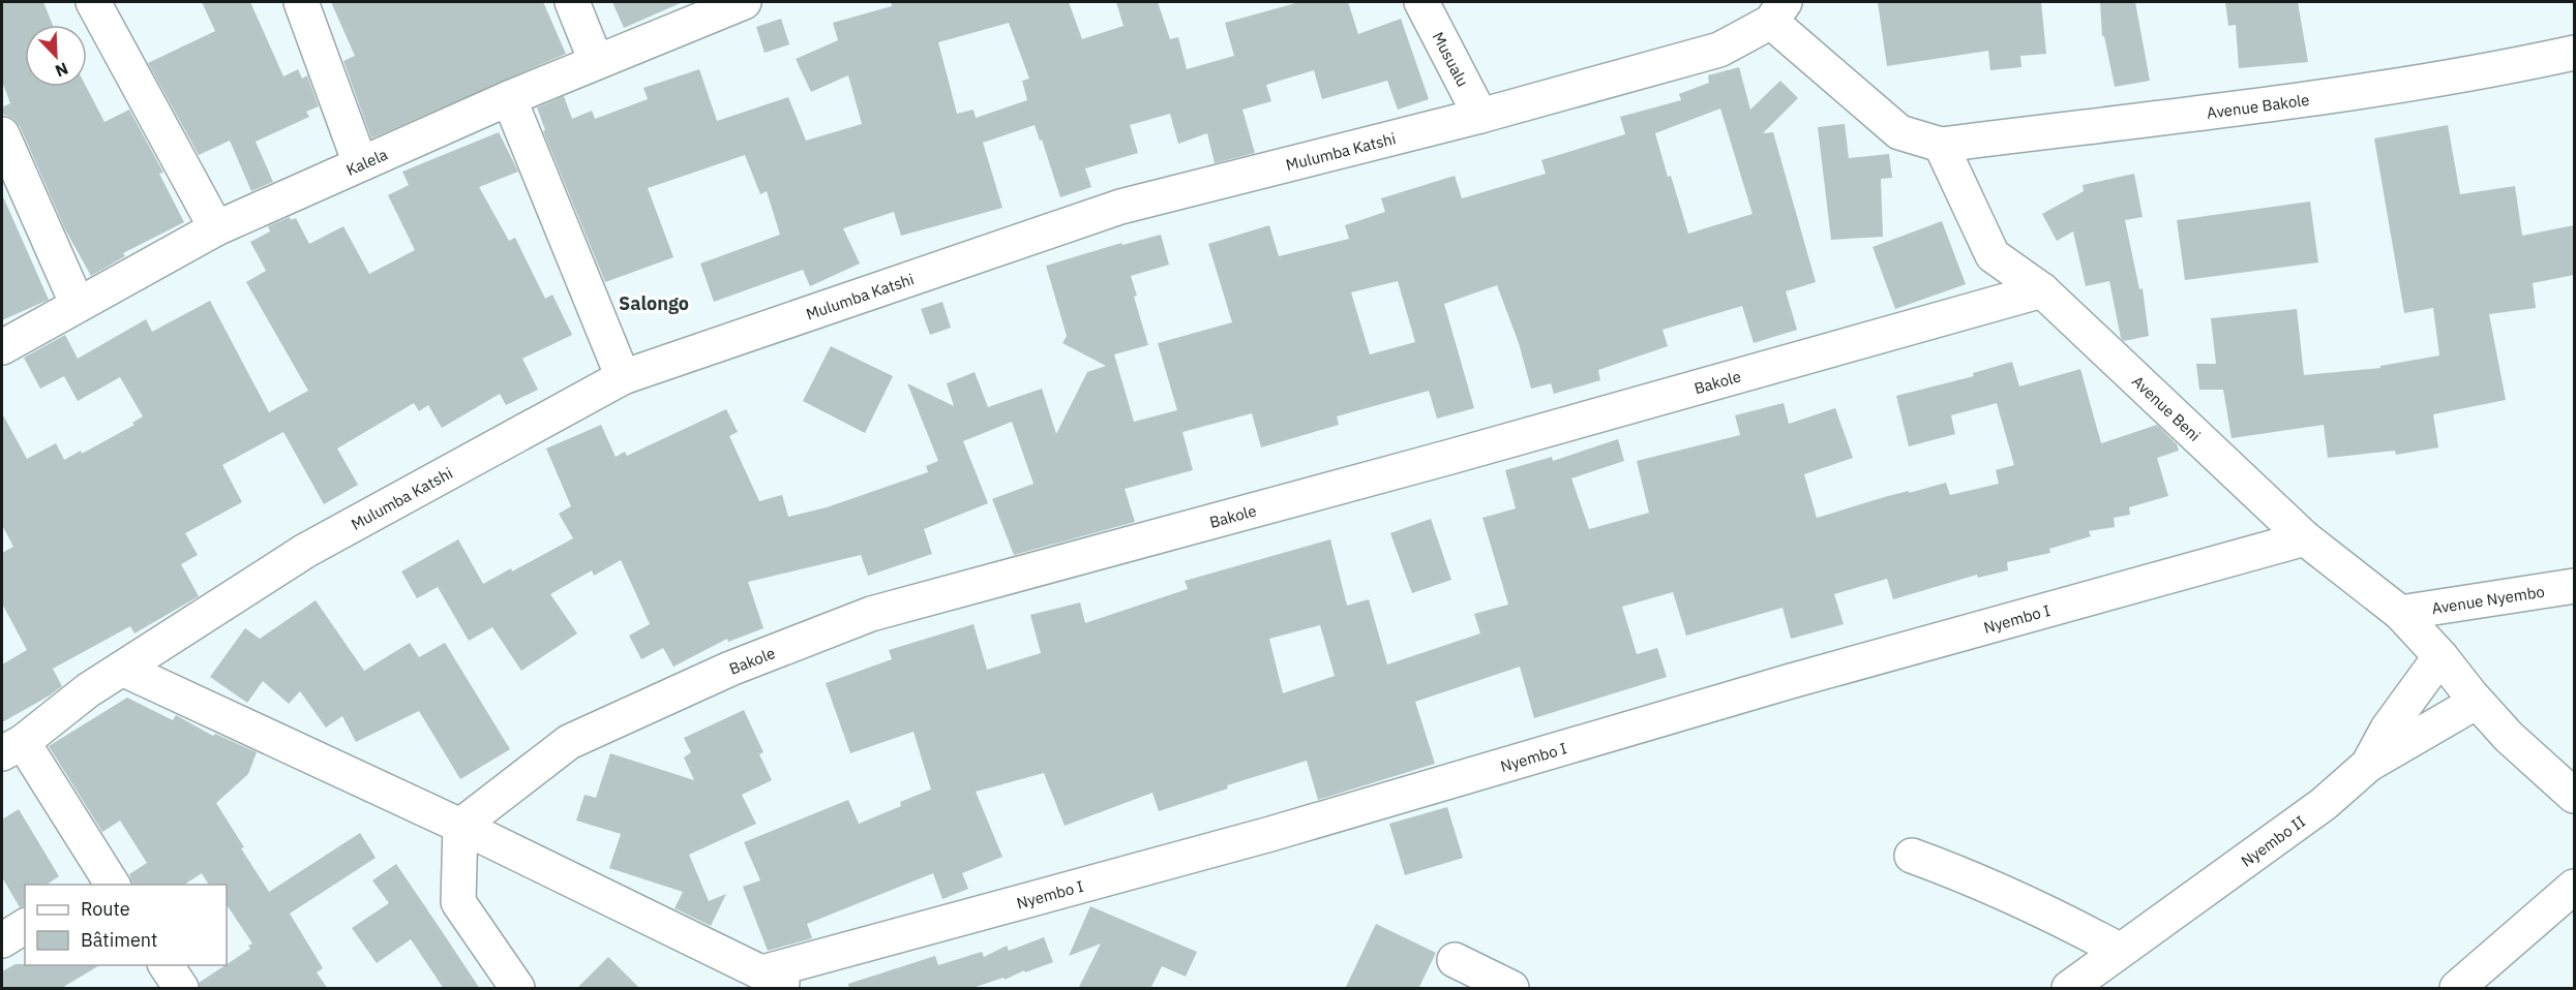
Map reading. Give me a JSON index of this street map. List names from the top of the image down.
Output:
{
  "streets": {
    "street": [
      "Musualu",
      "Avenue Bakole",
      "Mulumba Katshi",
      "Kalela",
      "Bakole",
      "Avenue Beni",
      "Avenue Nyembo",
      "Nyembo I",
      "Nyembo II"
    ]
  },
  "crossings": [
    ["Musualu", "Mulumba Katshi"],
    ["Avenue Bakole", "Avenue Beni"],
    ["Bakole", "Avenue Beni"],
    ["Avenue Beni", "Avenue Nyembo"],
    ["Avenue Beni", "Nyembo I"],
    ["Avenue Beni", "Nyembo II"]
  ],
  "districts": ["Salongo"],
  "legend": ["Route", "Bâtiment"],
  "north": "bottom right"
}
